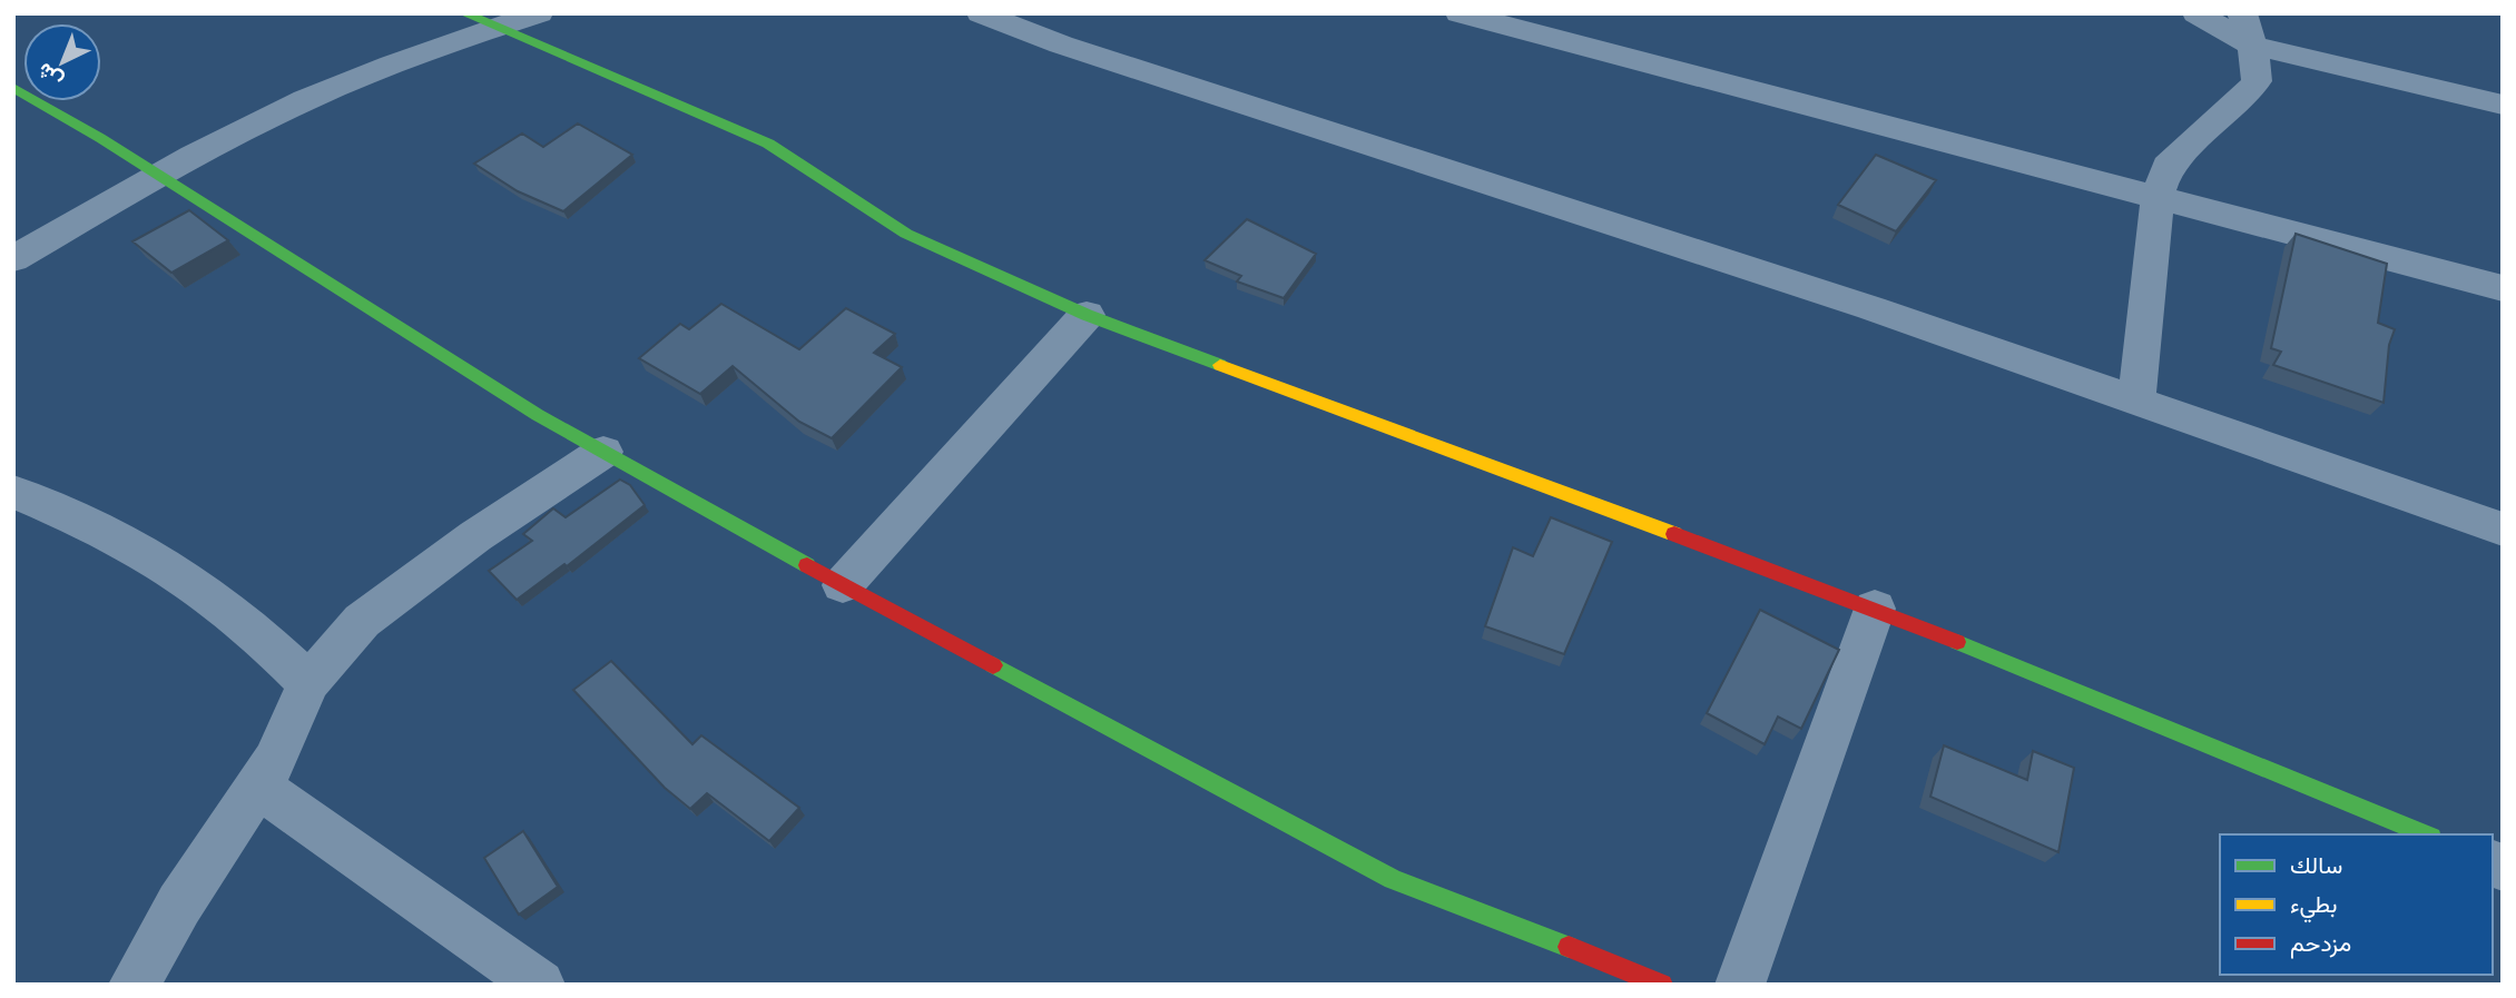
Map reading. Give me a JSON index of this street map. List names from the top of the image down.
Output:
{
  "legend": ["سالك", "بطيء", "مزدحم"],
  "north": "bottom left"
}
